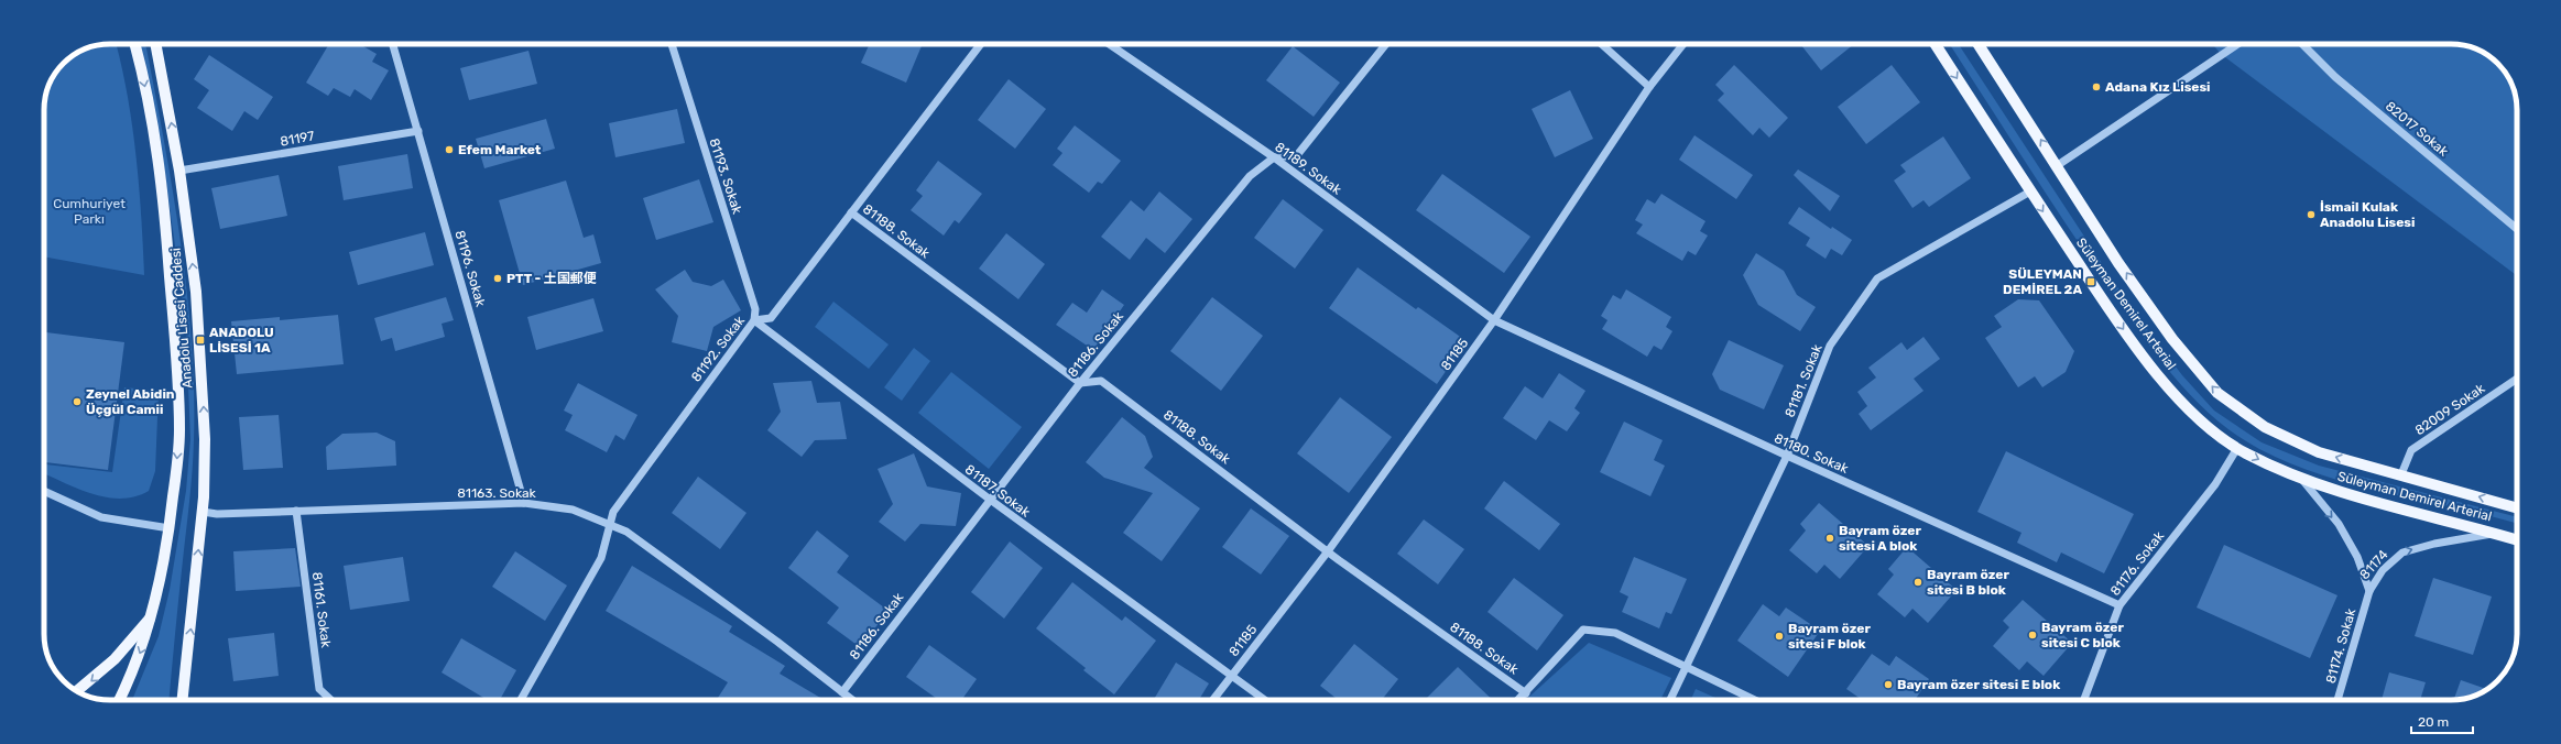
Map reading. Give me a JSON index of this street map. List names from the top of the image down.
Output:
{
  "streets": {
    "main road": ["Süleyman Demirel Arterial", "Anadolu Lisesi Caddesi"],
    "street": [
      "82017 Sokak",
      "81197",
      "81189. Sokak",
      "81193. Sokak",
      "81188. Sokak",
      "81196. Sokak",
      "81186. Sokak",
      "81192. Sokak",
      "81185",
      "81181. Sokak",
      "82009 Sokak",
      "81180. Sokak",
      "81187. Sokak",
      "81163. Sokak",
      "81176. Sokak",
      "81174",
      "81161. Sokak",
      "81174. Sokak"
    ]
  },
  "crossings": [
    ["81197", "81196. Sokak"],
    ["81197", "Anadolu Lisesi Caddesi"],
    ["81189. Sokak", "81186. Sokak"],
    ["81189. Sokak", "81185"],
    ["81189. Sokak", "81180. Sokak"],
    ["81193. Sokak", "81192. Sokak"],
    ["81193. Sokak", "81187. Sokak"],
    ["81188. Sokak", "81186. Sokak"],
    ["81188. Sokak", "81192. Sokak"],
    ["81188. Sokak", "81185"],
    ["81196. Sokak", "81163. Sokak"],
    ["Süleyman Demirel Arterial", "81181. Sokak"],
    ["Süleyman Demirel Arterial", "82009 Sokak"],
    ["Süleyman Demirel Arterial", "81176. Sokak"],
    ["Süleyman Demirel Arterial", "81174"],
    ["Anadolu Lisesi Caddesi", "81163. Sokak"],
    ["81186. Sokak", "81187. Sokak"],
    ["81186. Sokak", "81163. Sokak"],
    ["81192. Sokak", "81187. Sokak"],
    ["81192. Sokak", "81163. Sokak"],
    ["81185", "81180. Sokak"],
    ["81185", "81187. Sokak"],
    ["81181. Sokak", "81180. Sokak"],
    ["81180. Sokak", "81176. Sokak"],
    ["81163. Sokak", "81161. Sokak"],
    ["81174", "81174. Sokak"]
  ],
  "parks": ["Cumhuriyet Parkı"],
  "places": {
    "other": [
      "Adana Kız Lisesi",
      "Efem Market",
      "İsmail Kulak Anadolu Lisesi",
      "PTT - 土国郵便",
      "Zeynel Abidin Üçgül Camii",
      "Bayram özer sitesi A blok",
      "Bayram özer sitesi B blok",
      "Bayram özer sitesi C blok",
      "Bayram özer sitesi F blok",
      "Bayram özer sitesi E blok"
    ],
    "transit": ["SÜLEYMAN DEMİREL 2A", "ANADOLU LİSESİ 1A"]
  },
  "scale_bar": "20 m"
}
